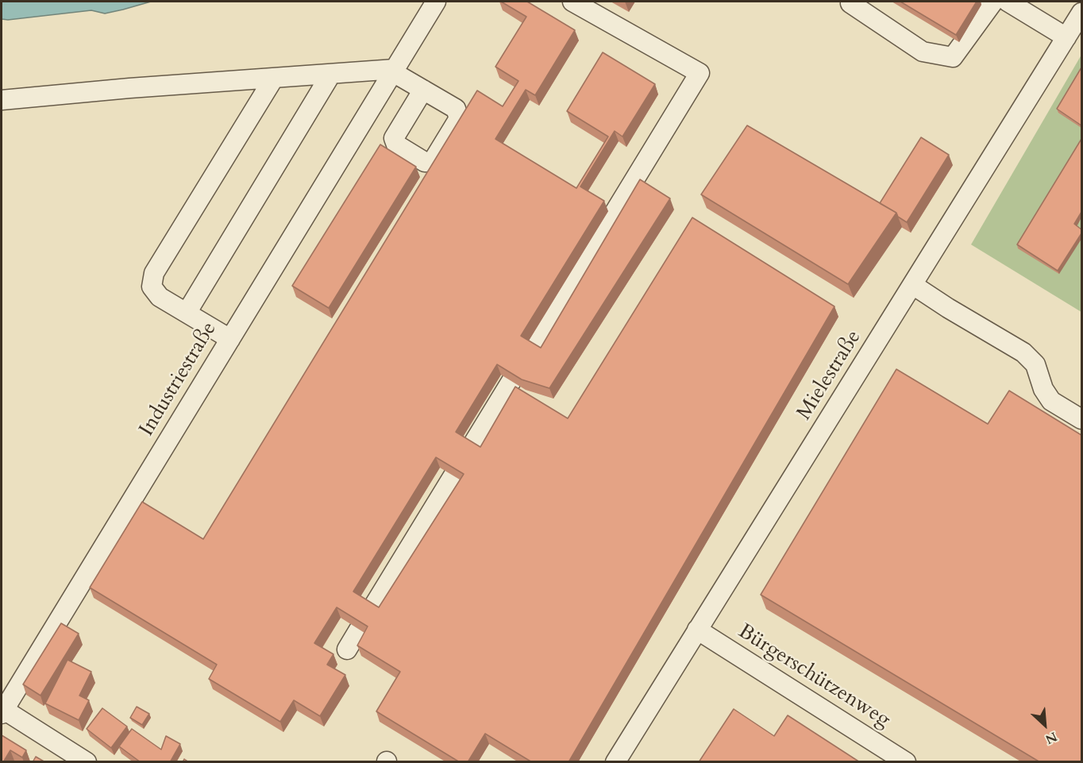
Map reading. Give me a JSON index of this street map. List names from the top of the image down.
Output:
{
  "streets": {
    "street": ["Mielestraße", "Industriestraße", "Bürgerschützenweg"]
  },
  "crossings": [
    ["Mielestraße", "Bürgerschützenweg"]
  ],
  "north": "bottom right"
}
